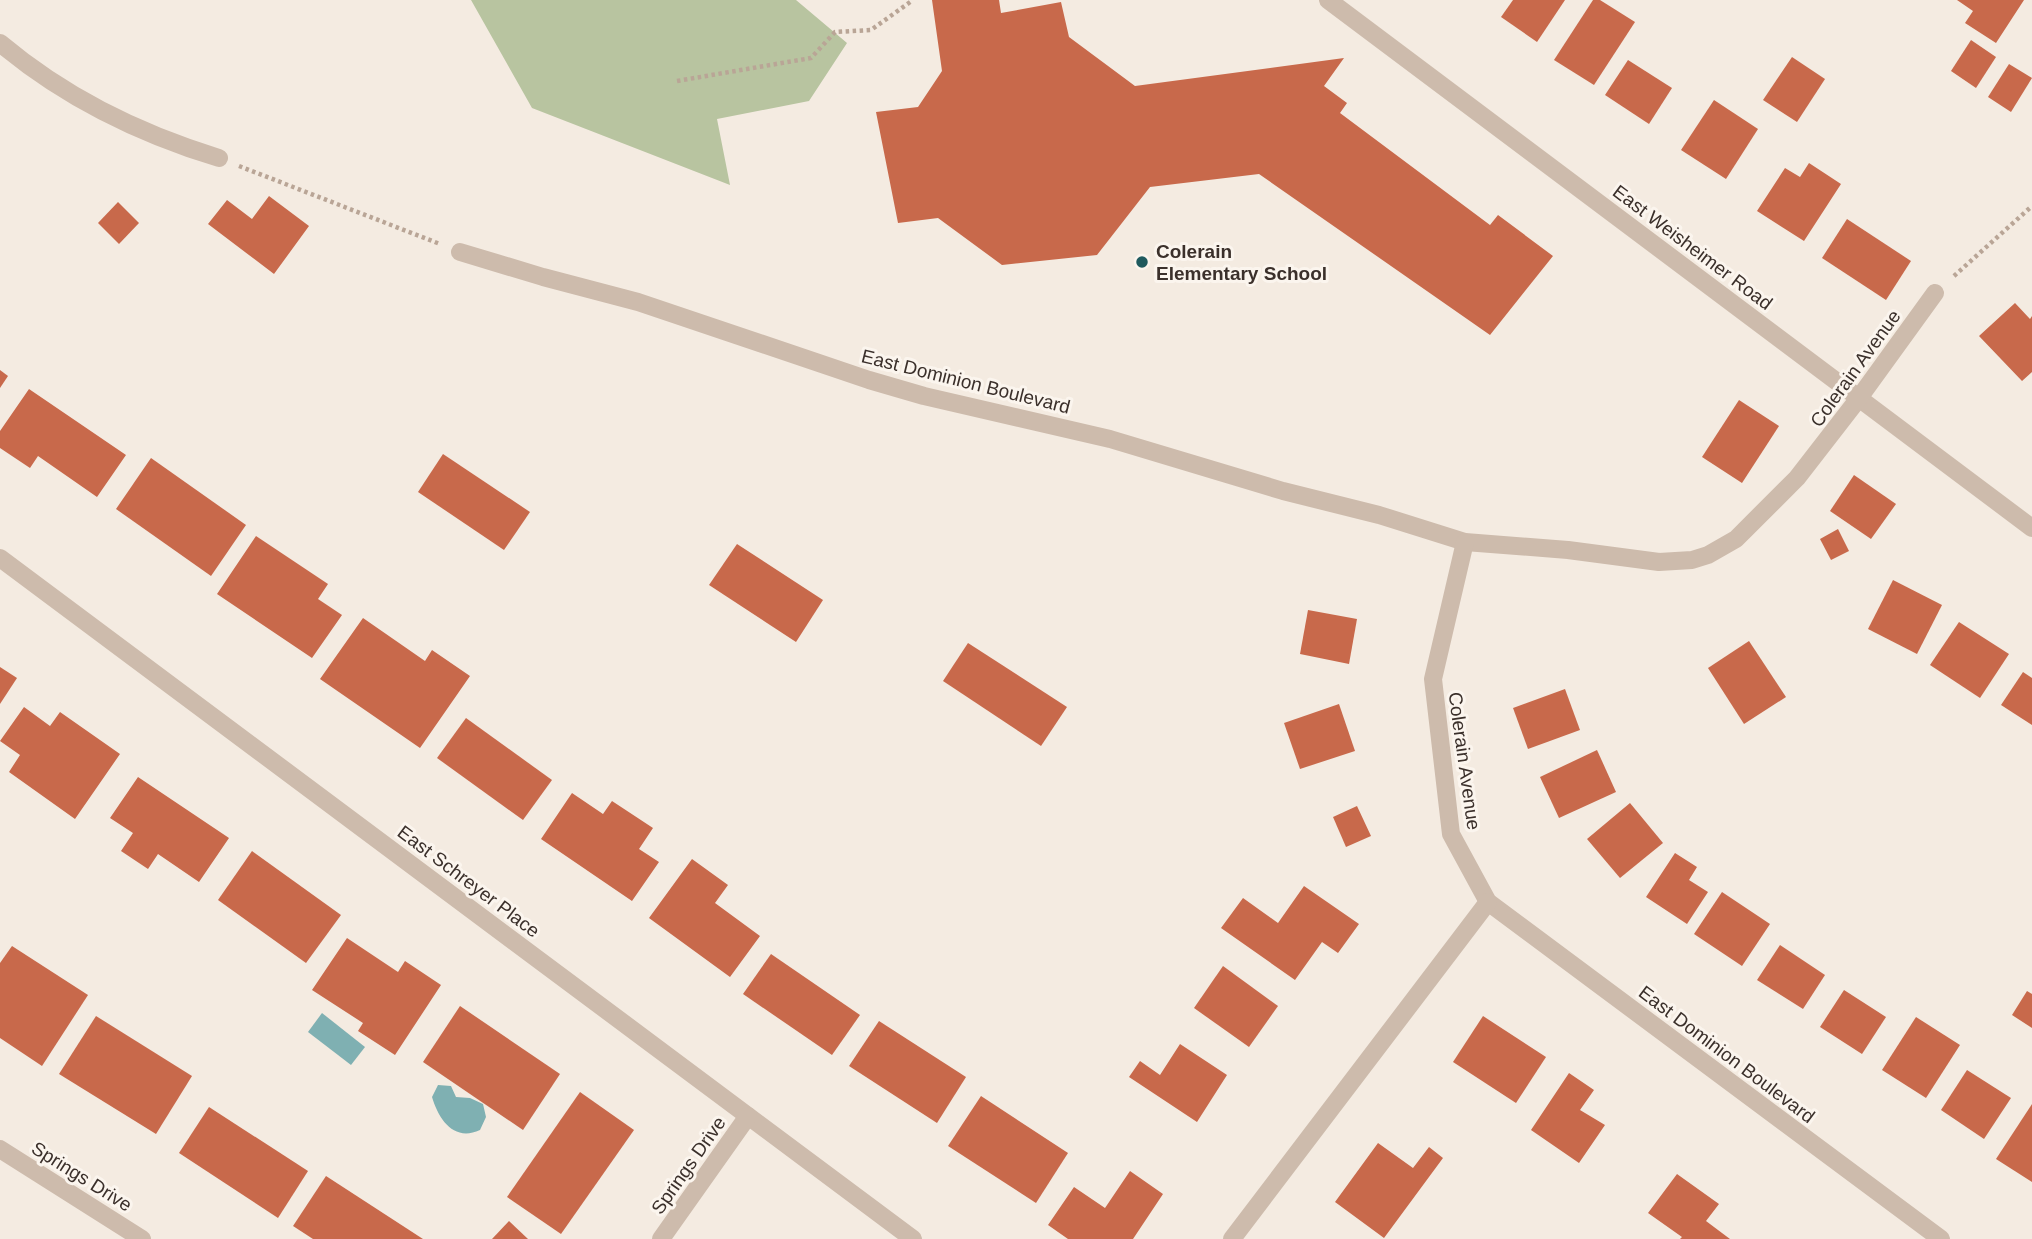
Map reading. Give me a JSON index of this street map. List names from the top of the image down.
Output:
{
  "streets": {
    "street": [
      "East Weisheimer Road",
      "Colerain Avenue",
      "East Dominion Boulevard",
      "East Schreyer Place",
      "Springs Drive"
    ]
  },
  "crossings": [
    ["East Weisheimer Road", "Colerain Avenue"],
    ["Colerain Avenue", "East Dominion Boulevard"],
    ["East Schreyer Place", "Springs Drive"]
  ],
  "places": ["Colerain Elementary School"]
}
